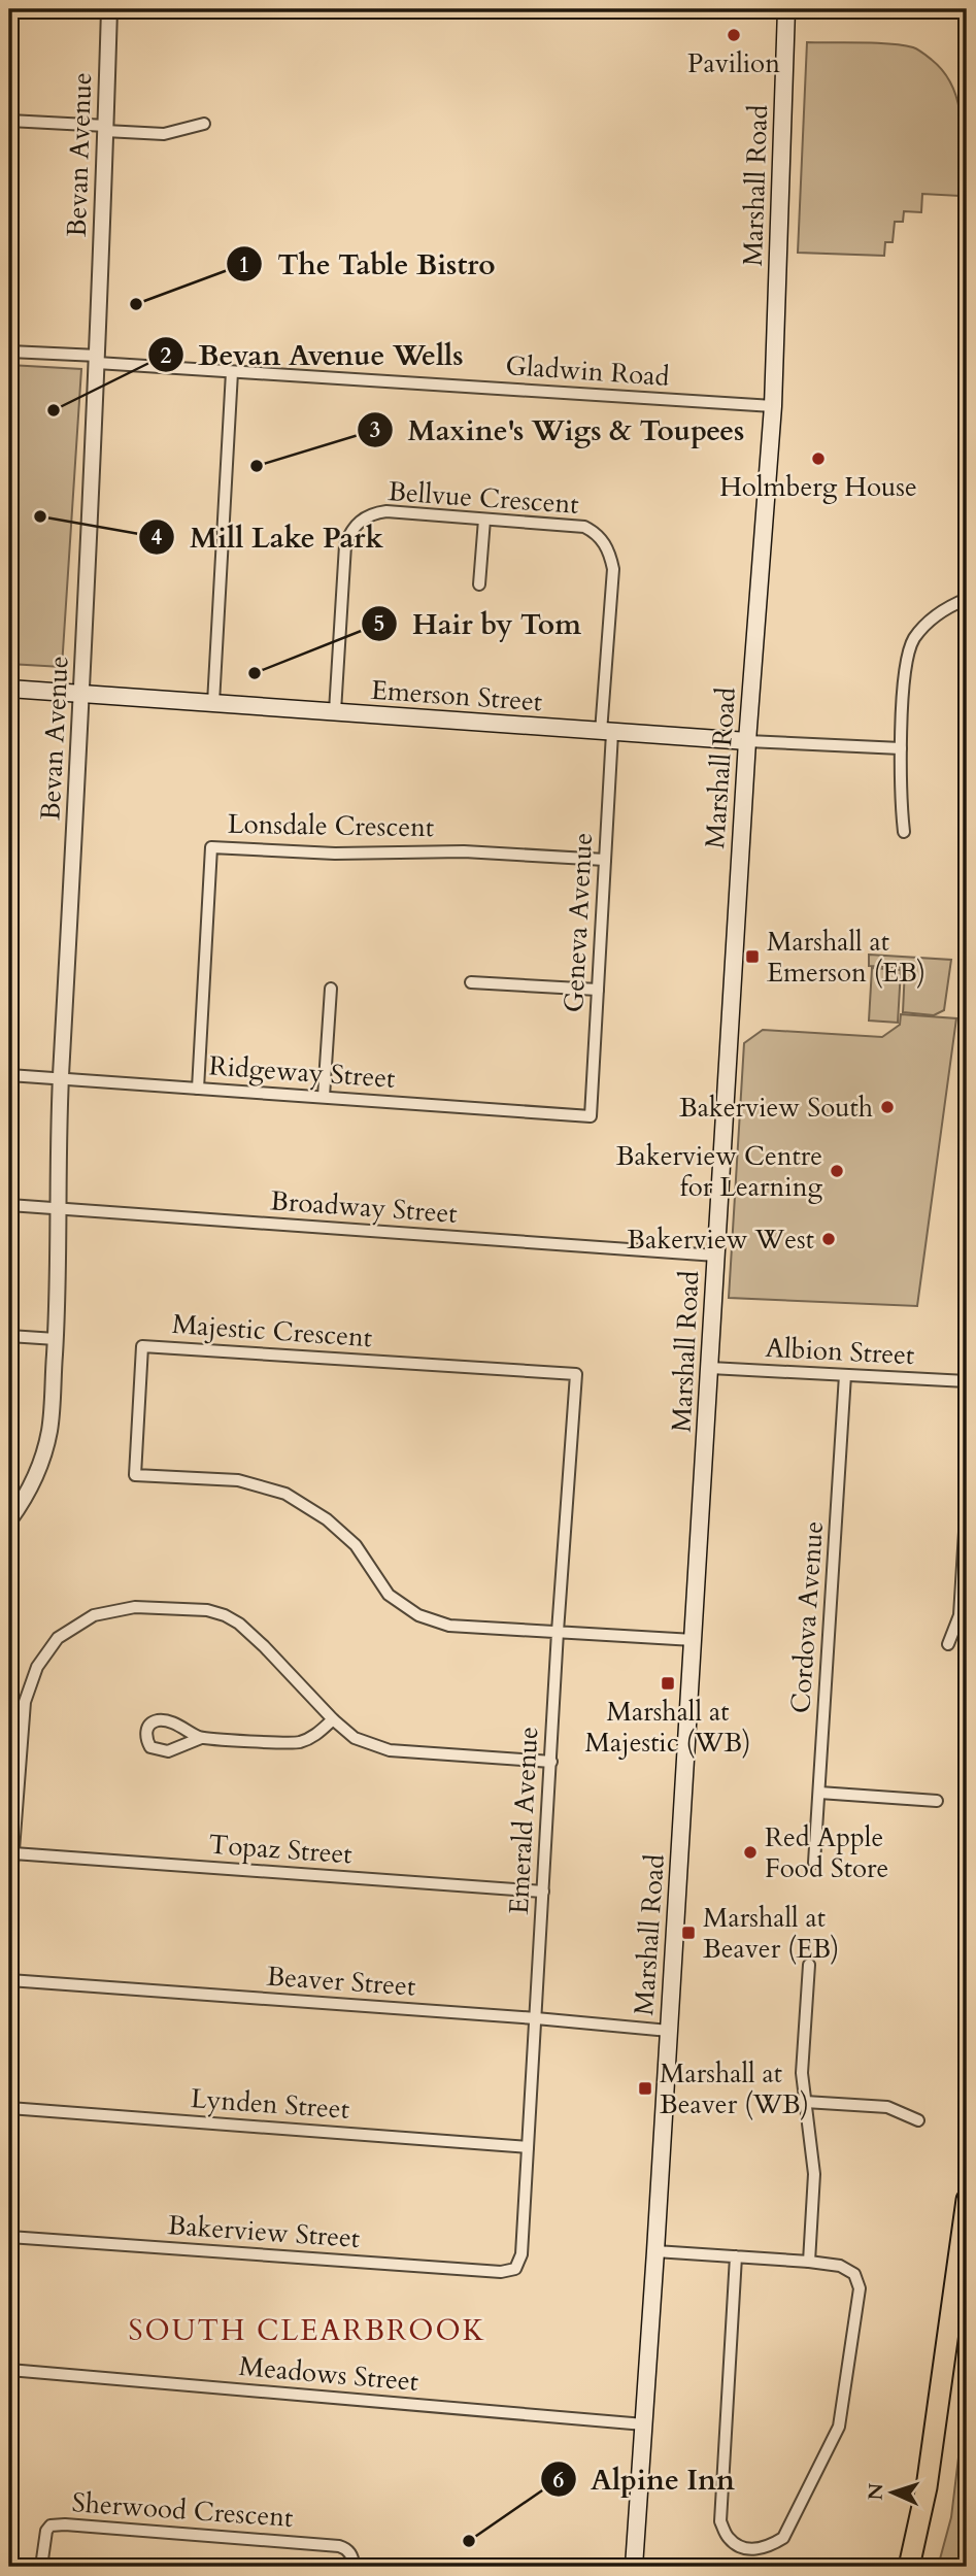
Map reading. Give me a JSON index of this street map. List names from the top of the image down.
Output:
{
  "streets": {
    "main road": ["Marshall Road", "Emerson Street"],
    "street": [
      "Bevan Avenue",
      "Gladwin Road",
      "Bellvue Crescent",
      "Lonsdale Crescent",
      "Geneva Avenue",
      "Ridgeway Street",
      "Broadway Street",
      "Majestic Crescent",
      "Albion Street",
      "Cordova Avenue",
      "Emerald Avenue",
      "Topaz Street",
      "Beaver Street",
      "Lynden Street",
      "Bakerview Street",
      "Meadows Street",
      "Sherwood Crescent"
    ]
  },
  "crossings": [
    ["Bevan Avenue", "Gladwin Road"],
    ["Bevan Avenue", "Emerson Street"],
    ["Bevan Avenue", "Ridgeway Street"],
    ["Bevan Avenue", "Broadway Street"],
    ["Marshall Road", "Gladwin Road"],
    ["Marshall Road", "Emerson Street"],
    ["Marshall Road", "Broadway Street"],
    ["Marshall Road", "Majestic Crescent"],
    ["Marshall Road", "Albion Street"],
    ["Marshall Road", "Beaver Street"],
    ["Marshall Road", "Meadows Street"],
    ["Bellvue Crescent", "Emerson Street"],
    ["Bellvue Crescent", "Geneva Avenue"],
    ["Emerson Street", "Geneva Avenue"],
    ["Lonsdale Crescent", "Geneva Avenue"],
    ["Lonsdale Crescent", "Ridgeway Street"],
    ["Geneva Avenue", "Ridgeway Street"],
    ["Majestic Crescent", "Emerald Avenue"],
    ["Albion Street", "Cordova Avenue"],
    ["Emerald Avenue", "Topaz Street"],
    ["Emerald Avenue", "Beaver Street"],
    ["Emerald Avenue", "Lynden Street"],
    ["Emerald Avenue", "Bakerview Street"]
  ],
  "districts": ["SOUTH CLEARBROOK"],
  "places": {
    "other": [
      "Pavilion",
      "The Table Bistro",
      "Bevan Avenue Wells",
      "Holmberg House",
      "Maxine's Wigs & Toupees",
      "Mill Lake Park",
      "Hair by Tom",
      "Bakerview South",
      "Bakerview Centre for Learning",
      "Bakerview West",
      "Red Apple Food Store",
      "Alpine Inn"
    ],
    "transit": [
      "Marshall at Emerson (EB)",
      "Marshall at Majestic (WB)",
      "Marshall at Beaver (EB)",
      "Marshall at Beaver (WB)"
    ]
  },
  "north": "left"
}
